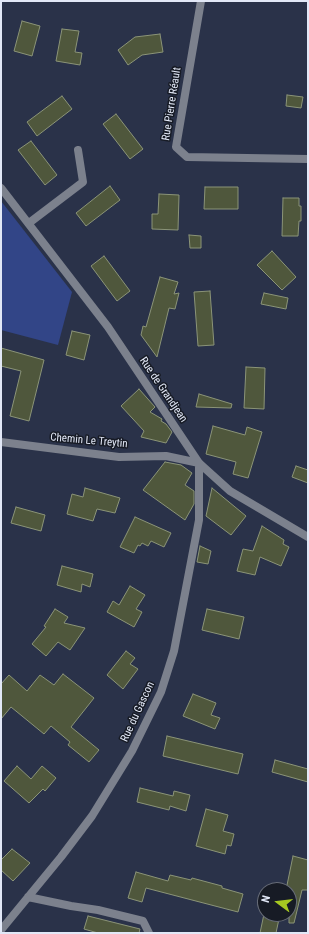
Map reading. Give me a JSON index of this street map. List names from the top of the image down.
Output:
{
  "streets": {
    "street": [
      "Rue Pierre Réault",
      "Rue de Grandjean",
      "Chemin Le Treytin",
      "Rue du Gascon"
    ]
  },
  "crossings": [
    ["Rue de Grandjean", "Chemin Le Treytin"],
    ["Rue de Grandjean", "Rue du Gascon"],
    ["Chemin Le Treytin", "Rue du Gascon"]
  ],
  "north": "left"
}
